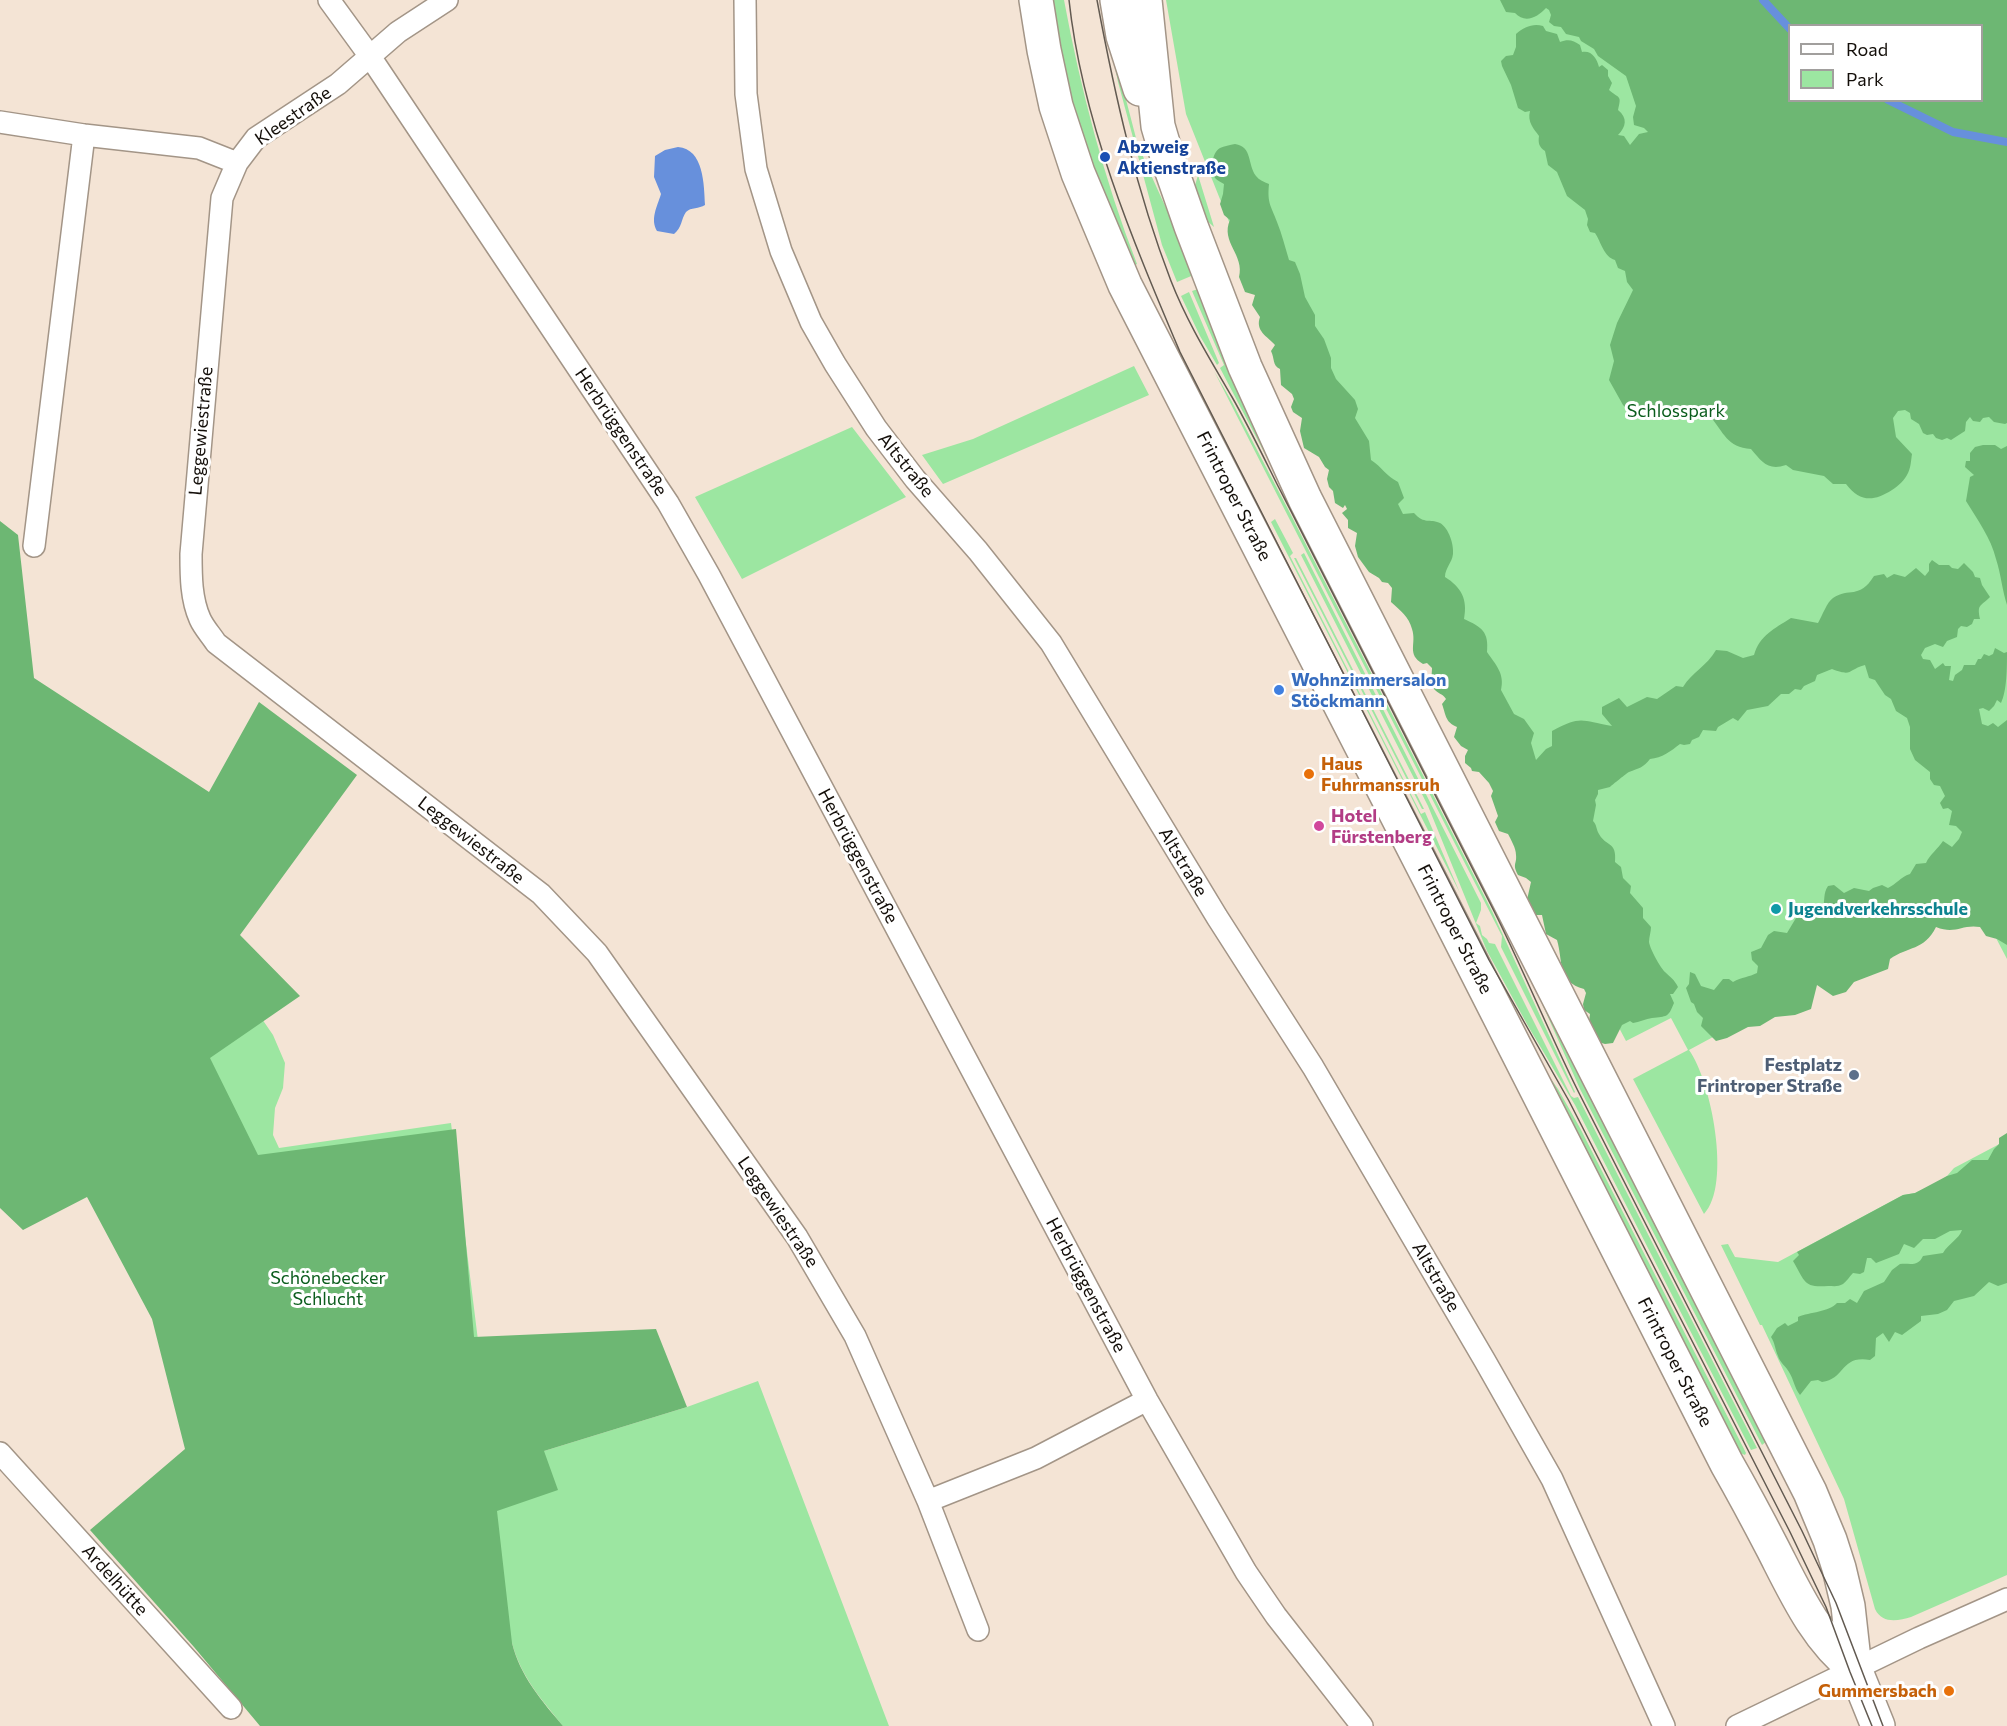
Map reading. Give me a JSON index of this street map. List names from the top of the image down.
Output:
{
  "streets": {
    "main road": ["Frintroper Straße"],
    "street": [
      "Kleestraße",
      "Leggewiestraße",
      "Herbrüggenstraße",
      "Altstraße",
      "Ardelhütte"
    ]
  },
  "crossings": [
    ["Kleestraße", "Leggewiestraße"],
    ["Kleestraße", "Herbrüggenstraße"]
  ],
  "parks": ["Schlosspark", "Schönebecker Schlucht"],
  "places": [
    "Abzweig Aktienstraße",
    "Wohnzimmersalon Stöckmann",
    "Haus Fuhrmanssruh",
    "Hotel Fürstenberg",
    "Jugendverkehrsschule",
    "Festplatz Frintroper Straße",
    "Gummersbach"
  ],
  "legend": ["Road", "Park"]
}
